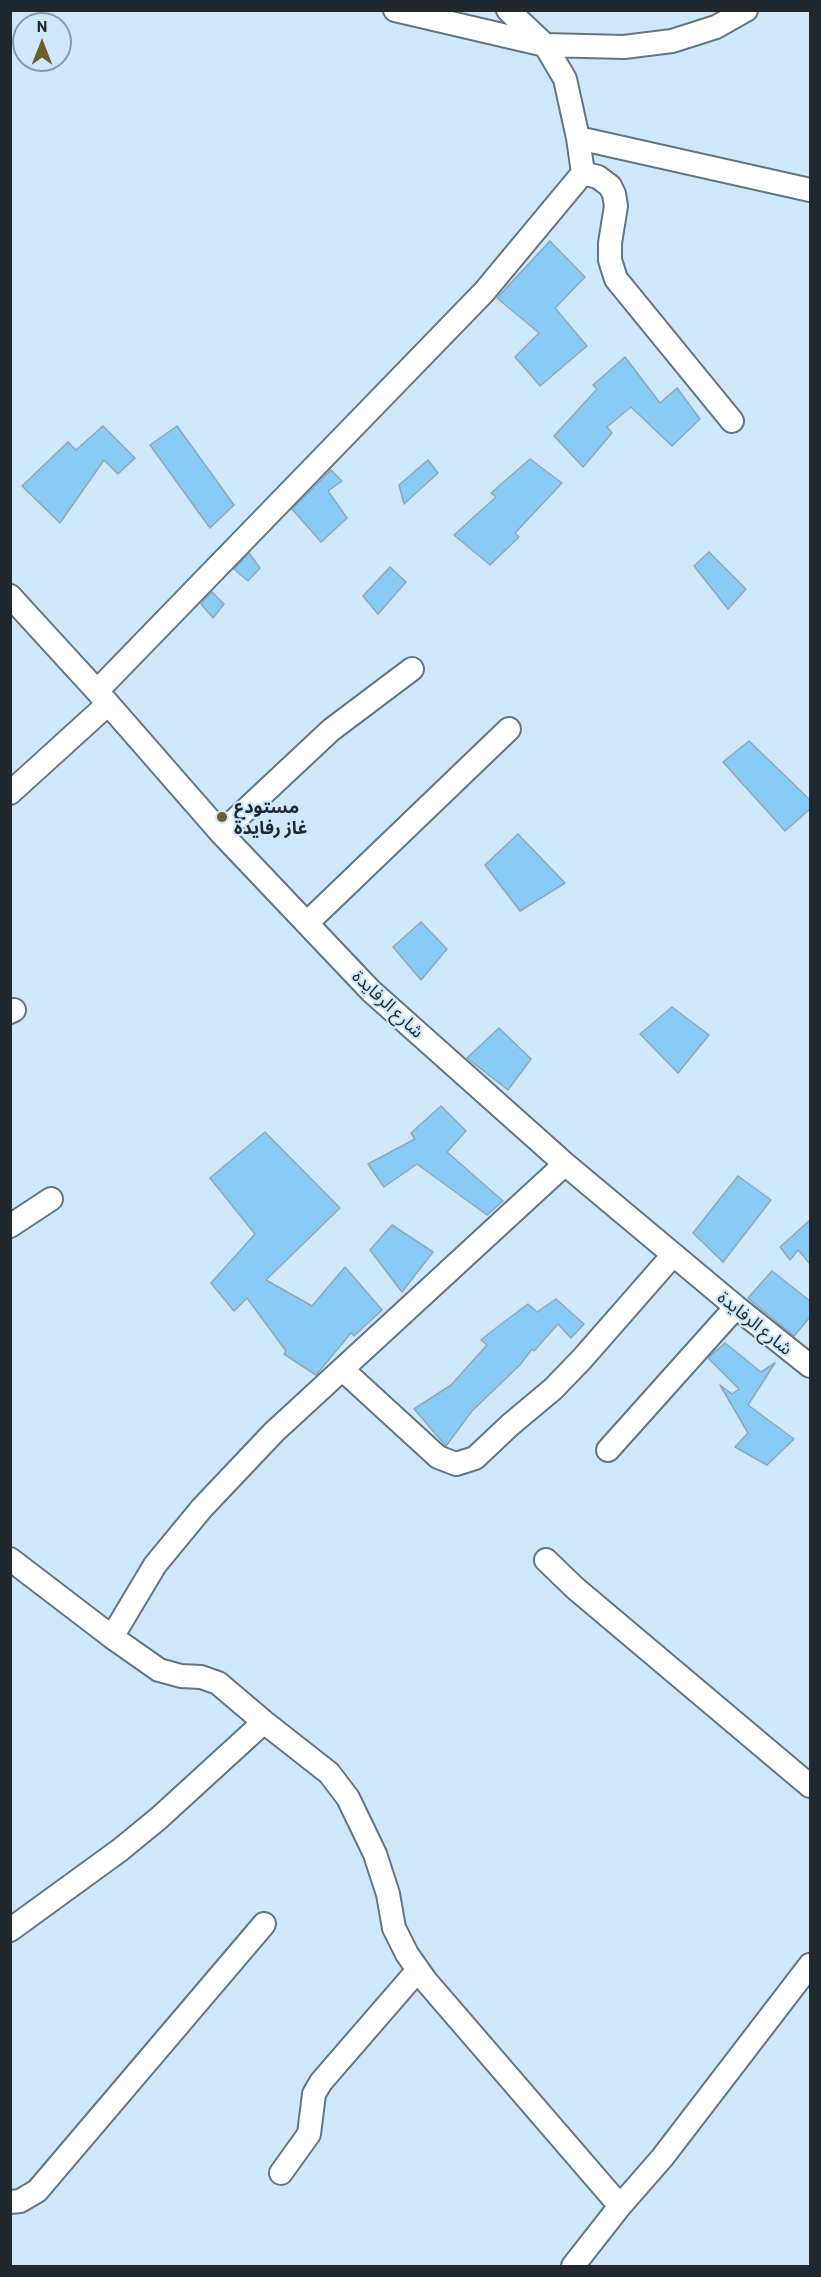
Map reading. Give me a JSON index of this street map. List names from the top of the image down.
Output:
{
  "streets": {
    "street": ["شارع الرفايدة"]
  },
  "places": ["مستودع غاز رفايدة"],
  "north": "top"
}
